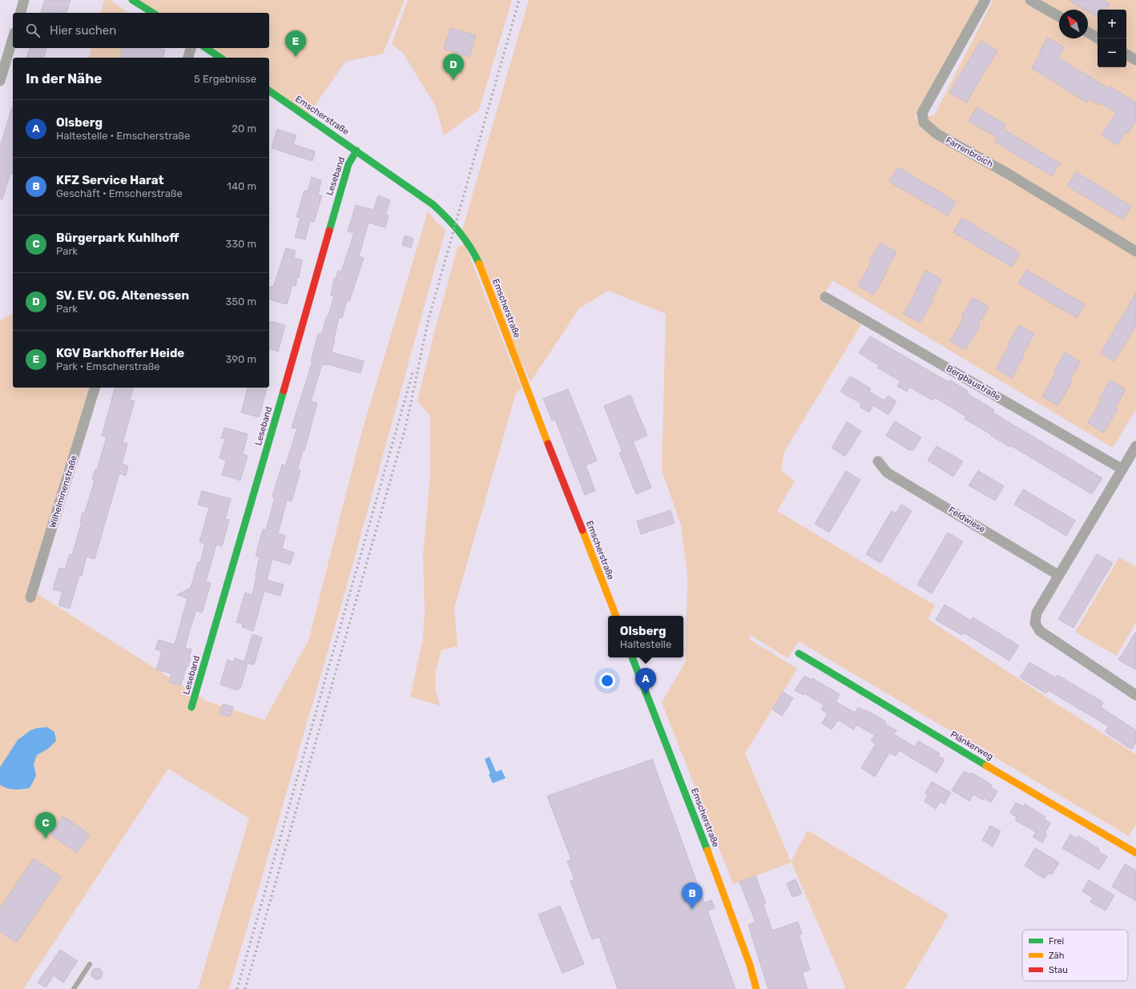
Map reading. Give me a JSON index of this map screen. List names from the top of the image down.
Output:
{
  "streets": {
    "street": [
      "Emscherstraße",
      "Farrenbroich",
      "Leseband",
      "Bergbaustraße",
      "Wilhelminenstraße",
      "Feldwiese",
      "Plänkerweg"
    ]
  },
  "crossings": [
    ["Emscherstraße", "Leseband"]
  ],
  "legend": ["Frei", "Zäh", "Stau"],
  "north": "top left",
  "page": {
    "map_buttons": ["+", "−"],
    "search": "Hier suchen",
    "pins": [
      "E",
      "D",
      "A",
      "C",
      "B"
    ],
    "heading": ["In der Nähe", "5 Ergebnisse"],
    "list": [
      {
        "mark": "A",
        "name": "Olsberg",
        "note": "Haltestelle · Emscherstraße",
        "value": "20 m"
      },
      {
        "mark": "B",
        "name": "KFZ Service Harat",
        "note": "Geschäft · Emscherstraße",
        "value": "140 m"
      },
      {
        "mark": "C",
        "name": "Bürgerpark Kuhlhoff",
        "note": "Park",
        "value": "330 m"
      },
      {
        "mark": "D",
        "name": "SV. EV. OG. Altenessen",
        "note": "Park",
        "value": "350 m"
      },
      {
        "mark": "E",
        "name": "KGV Barkhoffer Heide",
        "note": "Park · Emscherstraße",
        "value": "390 m"
      }
    ],
    "popup": ["Olsberg", "Haltestelle"]
  }
}
